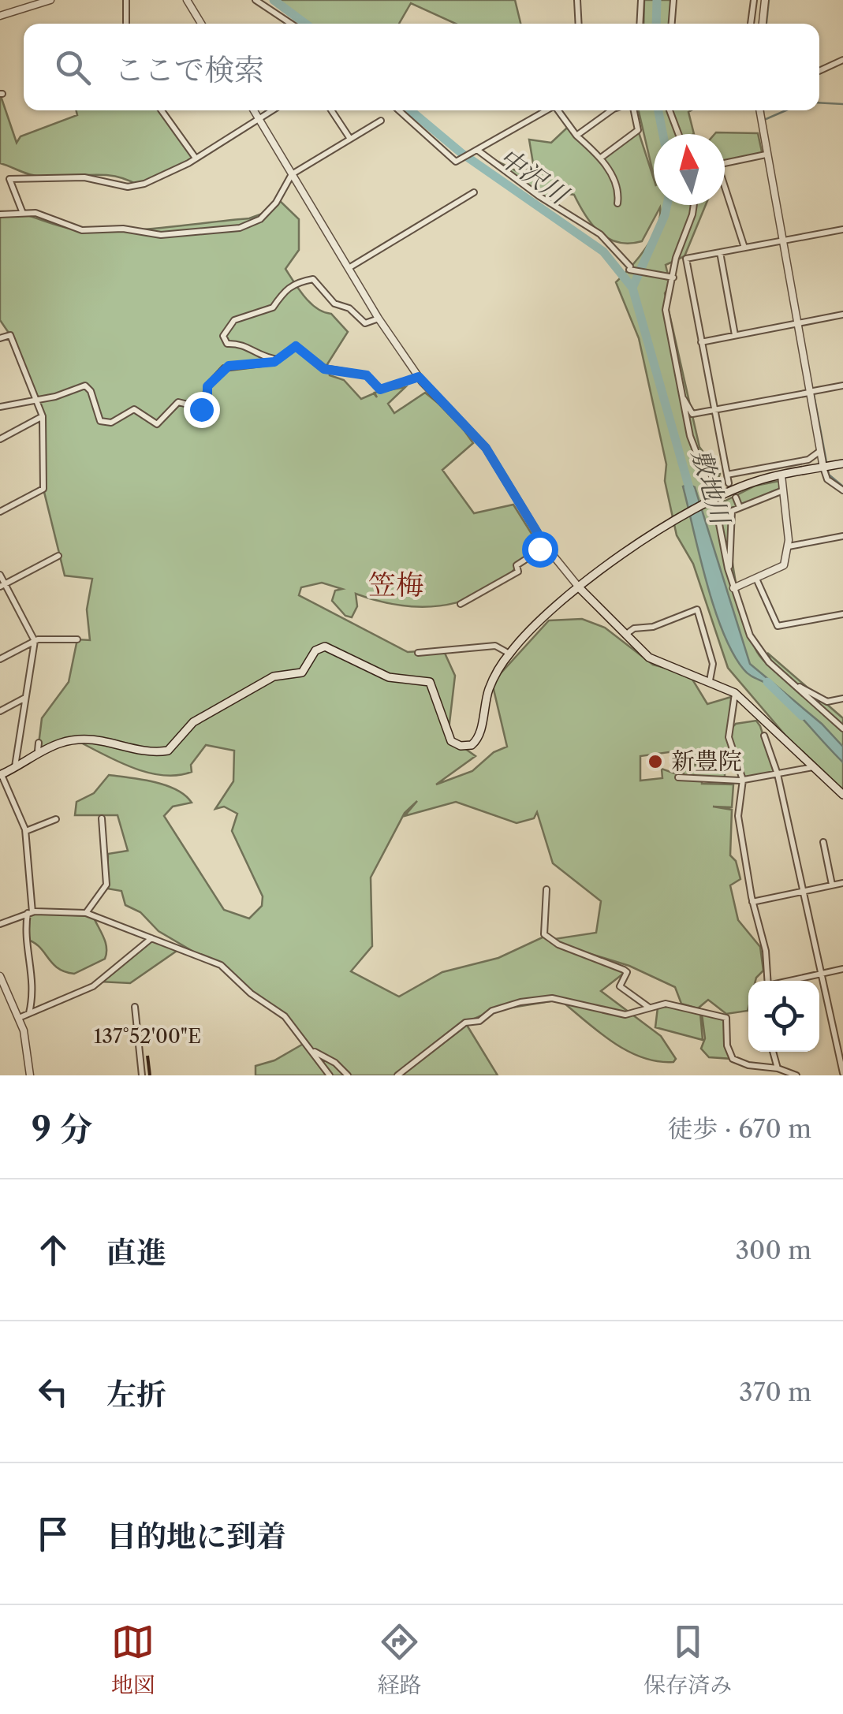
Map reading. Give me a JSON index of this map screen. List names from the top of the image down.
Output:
{
  "districts": ["笠梅"],
  "water": ["中沢川", "敷地川"],
  "places": ["新豊院"],
  "north": "top",
  "page": {
    "search": "ここで検索",
    "heading": ["9 分", "徒歩 · 670 m"],
    "list": [
      ["直進", "300 m"],
      ["左折", "370 m"],
      "目的地に到着"
    ],
    "nav": ["地図", "経路", "保存済み"]
  },
  "coordinates": ["137°52'00\"E"]
}
